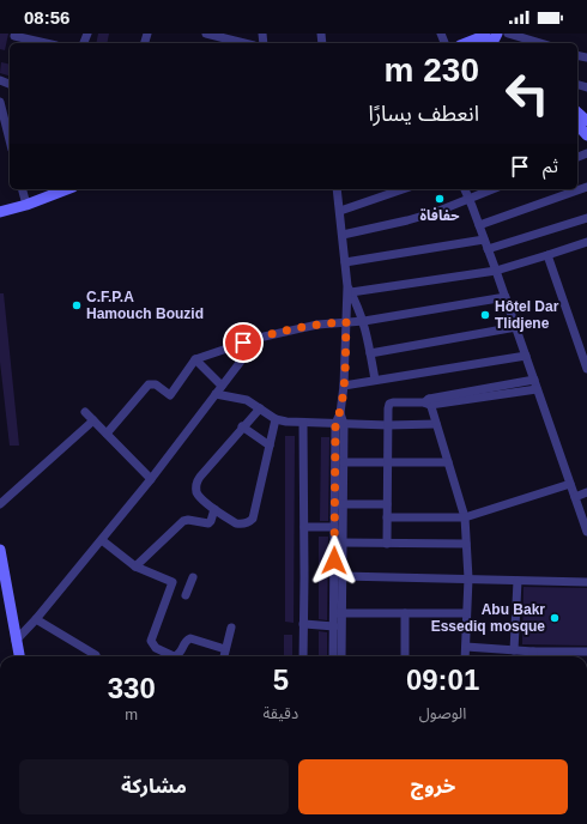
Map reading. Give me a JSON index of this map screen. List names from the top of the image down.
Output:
{
  "places": [
    "حفافاة",
    "C.F.P.A Hamouch Bouzid",
    "Hôtel Dar Tlidjene",
    "Abu Bakr Essediq mosque"
  ],
  "page": {
    "status": "08:56",
    "turn": ["230 m", "انعطف يسارًا"],
    "then": "ثم",
    "eta": [
      "09:01",
      "الوصول",
      "5",
      "دقيقة",
      "330",
      "m"
    ],
    "buttons": ["خروج", "مشاركة"]
  }
}
